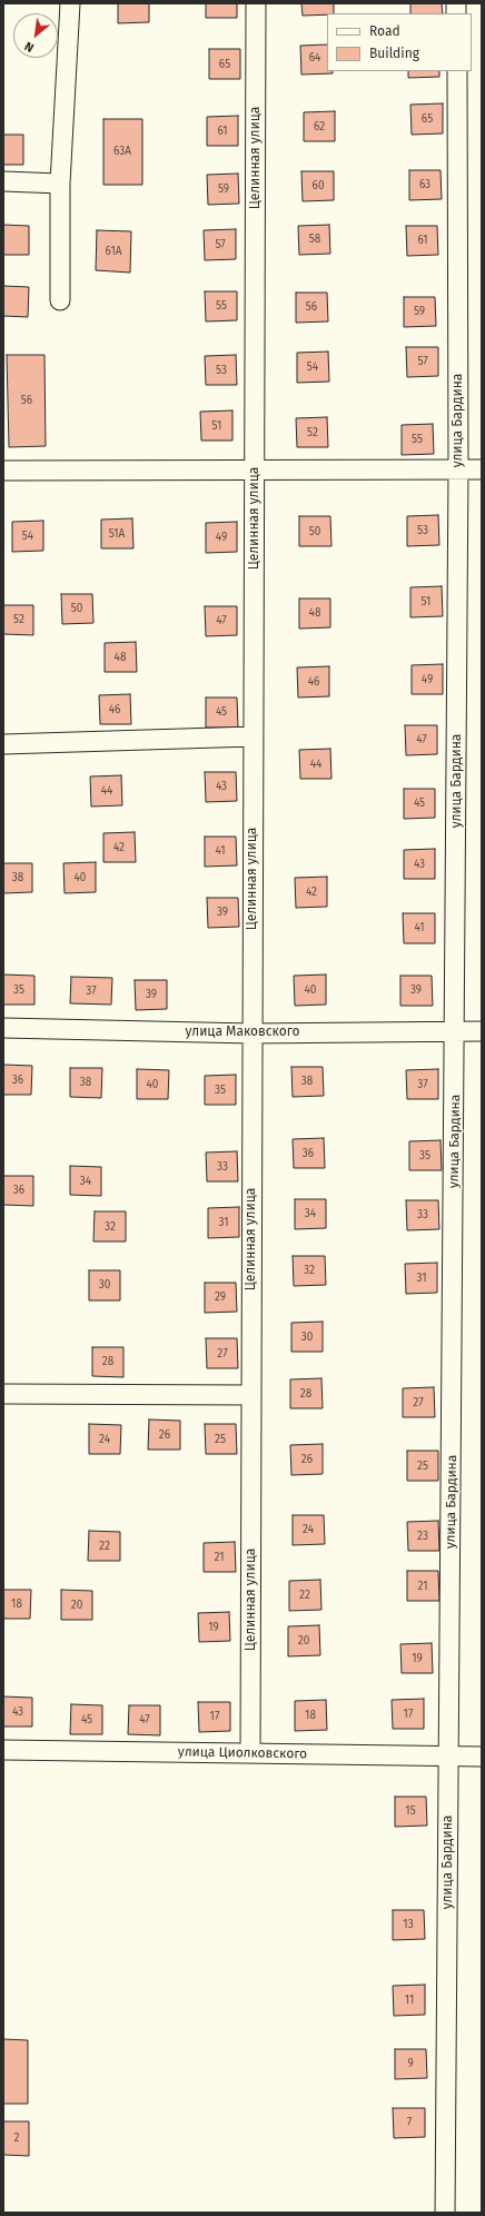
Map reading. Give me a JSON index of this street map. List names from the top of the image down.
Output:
{
  "streets": {
    "street": [
      "Целинная улица",
      "улица Бардина",
      "улица Маковского",
      "улица Циолковского"
    ]
  },
  "crossings": [
    ["Целинная улица", "улица Маковского"],
    ["Целинная улица", "улица Циолковского"],
    ["улица Бардина", "улица Маковского"],
    ["улица Бардина", "улица Циолковского"]
  ],
  "house_numbers": [
    "64",
    "65",
    "65",
    "62",
    "61",
    "63А",
    "63",
    "60",
    "59",
    "58",
    "61",
    "57",
    "61А",
    "55",
    "56",
    "59",
    "57",
    "54",
    "53",
    "56",
    "51",
    "52",
    "55",
    "53",
    "50",
    "51А",
    "54",
    "49",
    "51",
    "50",
    "48",
    "52",
    "47",
    "48",
    "49",
    "46",
    "46",
    "45",
    "47",
    "44",
    "43",
    "44",
    "45",
    "42",
    "41",
    "43",
    "38",
    "40",
    "42",
    "39",
    "41",
    "35",
    "40",
    "39",
    "37",
    "39",
    "36",
    "38",
    "38",
    "40",
    "37",
    "35",
    "36",
    "35",
    "33",
    "34",
    "36",
    "34",
    "33",
    "31",
    "32",
    "32",
    "31",
    "30",
    "29",
    "30",
    "27",
    "28",
    "28",
    "27",
    "26",
    "24",
    "25",
    "26",
    "25",
    "24",
    "23",
    "22",
    "21",
    "21",
    "22",
    "18",
    "20",
    "19",
    "20",
    "19",
    "43",
    "17",
    "18",
    "17",
    "45",
    "47",
    "15",
    "13",
    "11",
    "9",
    "7",
    "2"
  ],
  "legend": ["Road", "Building"],
  "north": "bottom left"
}
